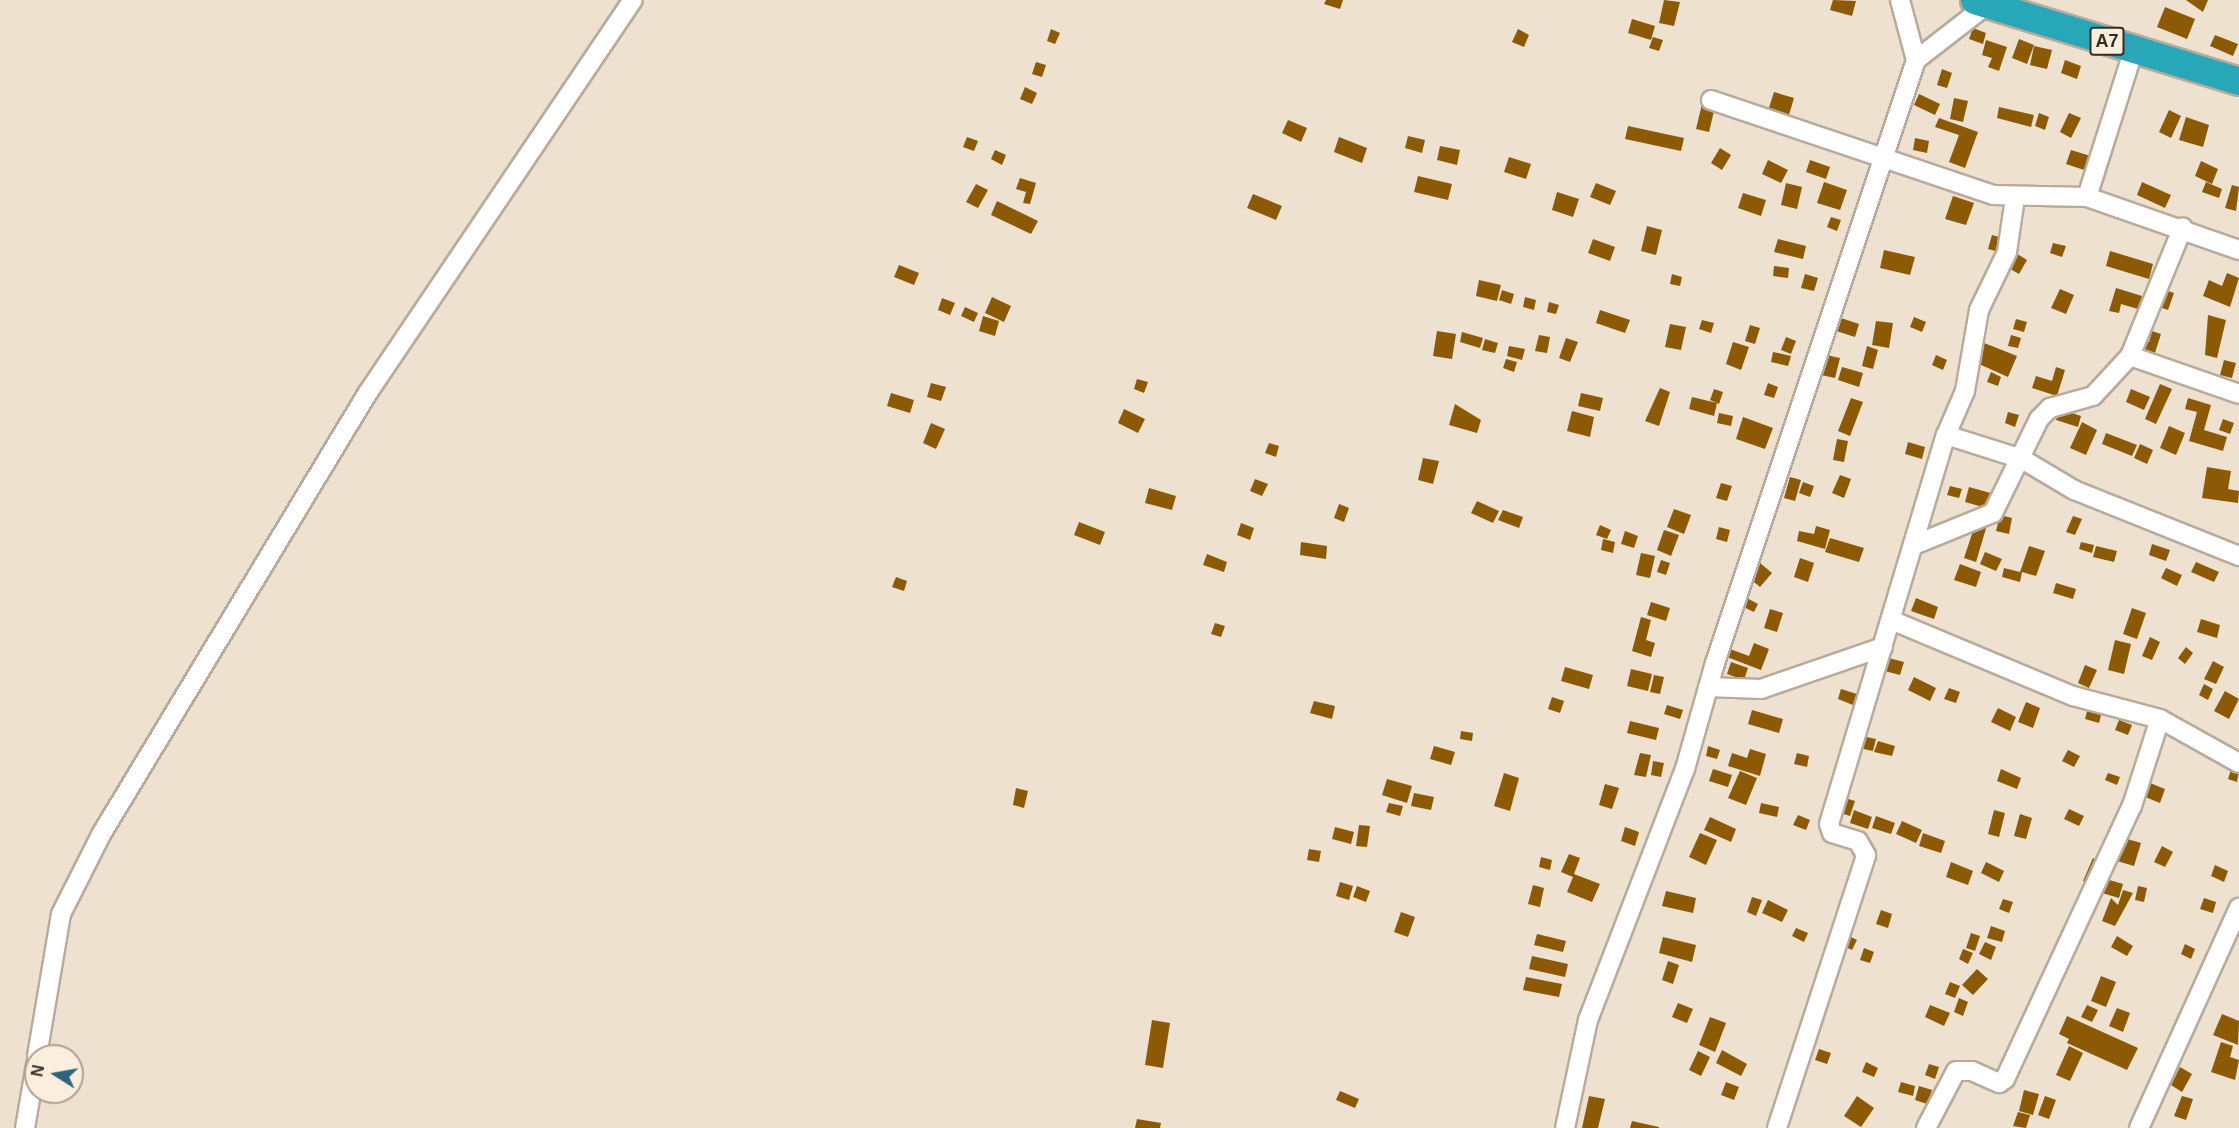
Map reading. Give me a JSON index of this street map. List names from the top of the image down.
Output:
{
  "streets": {
    "highway": ["A7"]
  },
  "north": "left"
}
